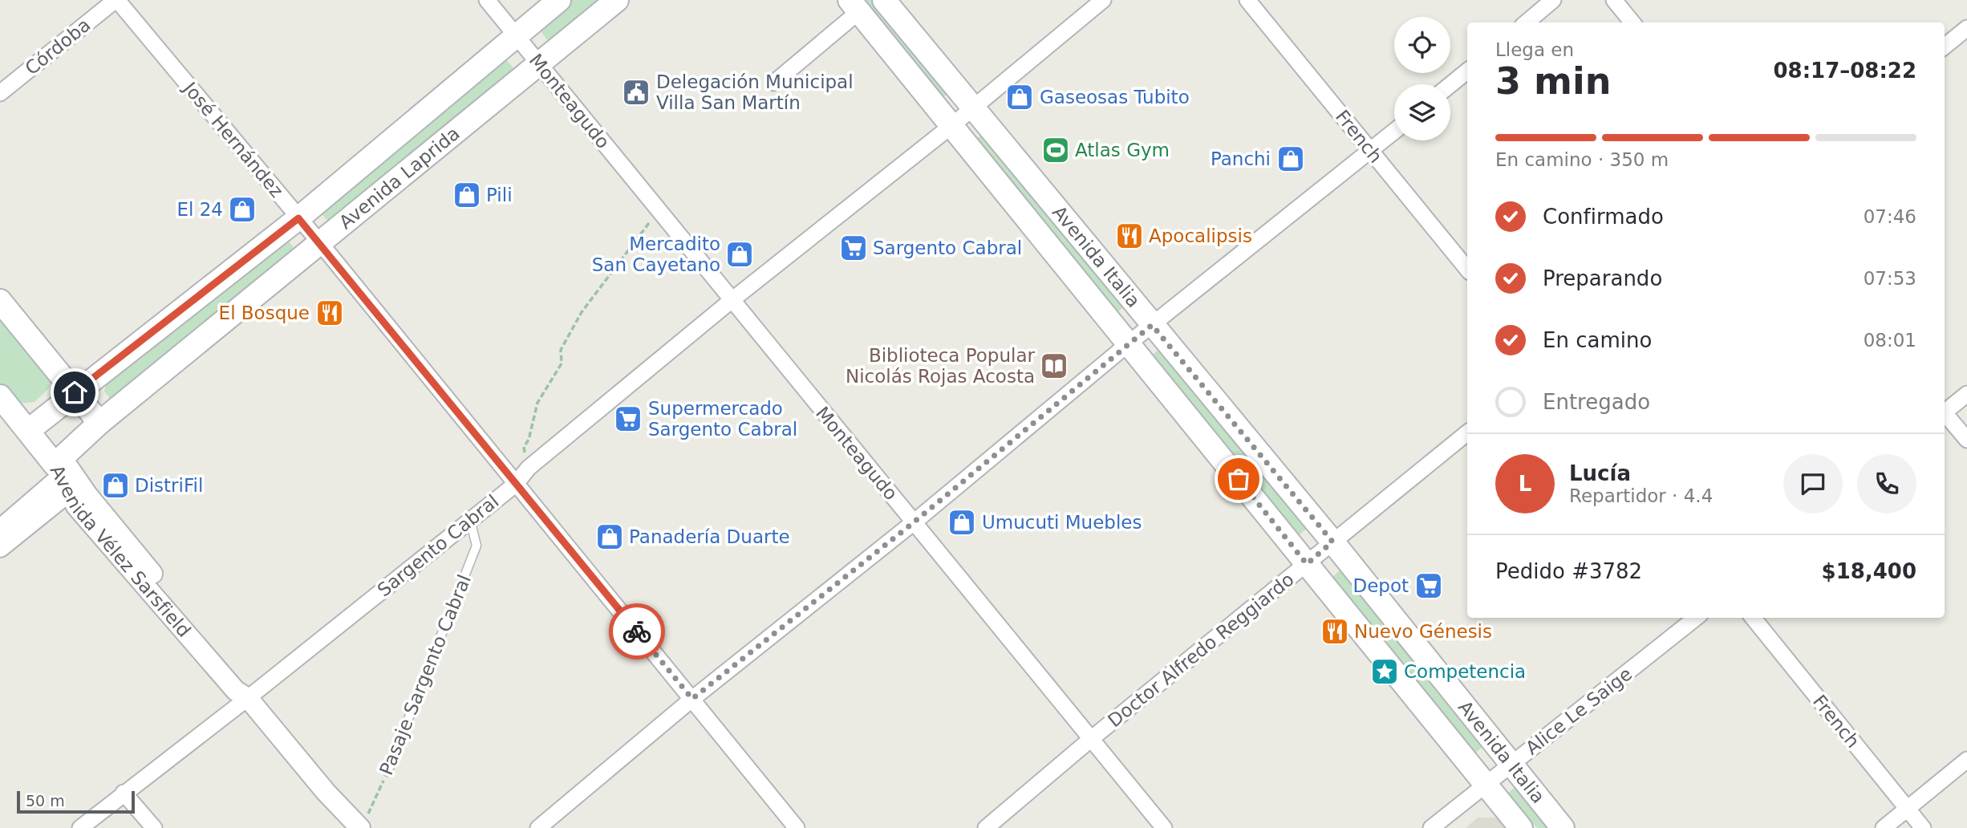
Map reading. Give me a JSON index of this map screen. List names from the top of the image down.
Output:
{
  "streets": {
    "main road": ["Avenida Laprida", "Avenida Italia", "Avenida Vélez Sarsfield"],
    "street": [
      "Córdoba",
      "Monteagudo",
      "French",
      "José Hernández",
      "Sargento Cabral",
      "Doctor Alfredo Reggiardo",
      "Alice Le Saige"
    ],
    "lane": ["Pasaje Sargento Cabral"]
  },
  "crossings": [
    ["Córdoba", "José Hernández"],
    ["Monteagudo", "Avenida Laprida"],
    ["Monteagudo", "Sargento Cabral"],
    ["Monteagudo", "Doctor Alfredo Reggiardo"],
    ["José Hernández", "Avenida Laprida"],
    ["José Hernández", "Sargento Cabral"],
    ["Avenida Laprida", "Avenida Vélez Sarsfield"],
    ["Avenida Italia", "Sargento Cabral"],
    ["Avenida Italia", "Doctor Alfredo Reggiardo"],
    ["Avenida Italia", "Alice Le Saige"],
    ["Sargento Cabral", "Avenida Vélez Sarsfield"],
    ["Sargento Cabral", "Pasaje Sargento Cabral"],
    ["Avenida Vélez Sarsfield", "Pasaje Sargento Cabral"]
  ],
  "places": {
    "public building": ["Delegación Municipal Villa San Martín"],
    "shop": [
      "Gaseosas Tubito",
      "Panchi",
      "Pili",
      "El 24",
      "Mercadito San Cayetano",
      "DistriFil",
      "Umucuti Muebles",
      "Panadería Duarte"
    ],
    "sports": ["Atlas Gym"],
    "restaurant": ["Apocalipsis", "El Bosque", "Nuevo Génesis"],
    "supermarket": ["Sargento Cabral", "Supermercado Sargento Cabral", "Depot"],
    "library": ["Biblioteca Popular Nicolás Rojas Acosta"],
    "place": ["Competencia"]
  },
  "scale_bar": "50 m",
  "page": {
    "heading": ["3 min", "Llega en", "08:17–08:22"],
    "panel": [
      "Lucía",
      "Repartidor · 4.4",
      "Pedido #3782",
      "$18,400"
    ],
    "bar": "En camino · 350 m",
    "list": [
      ["Confirmado", "07:46"],
      ["Preparando", "07:53"],
      ["En camino", "08:01"],
      "Entregado"
    ],
    "round": "L",
    "scale": "50 m"
  }
}
